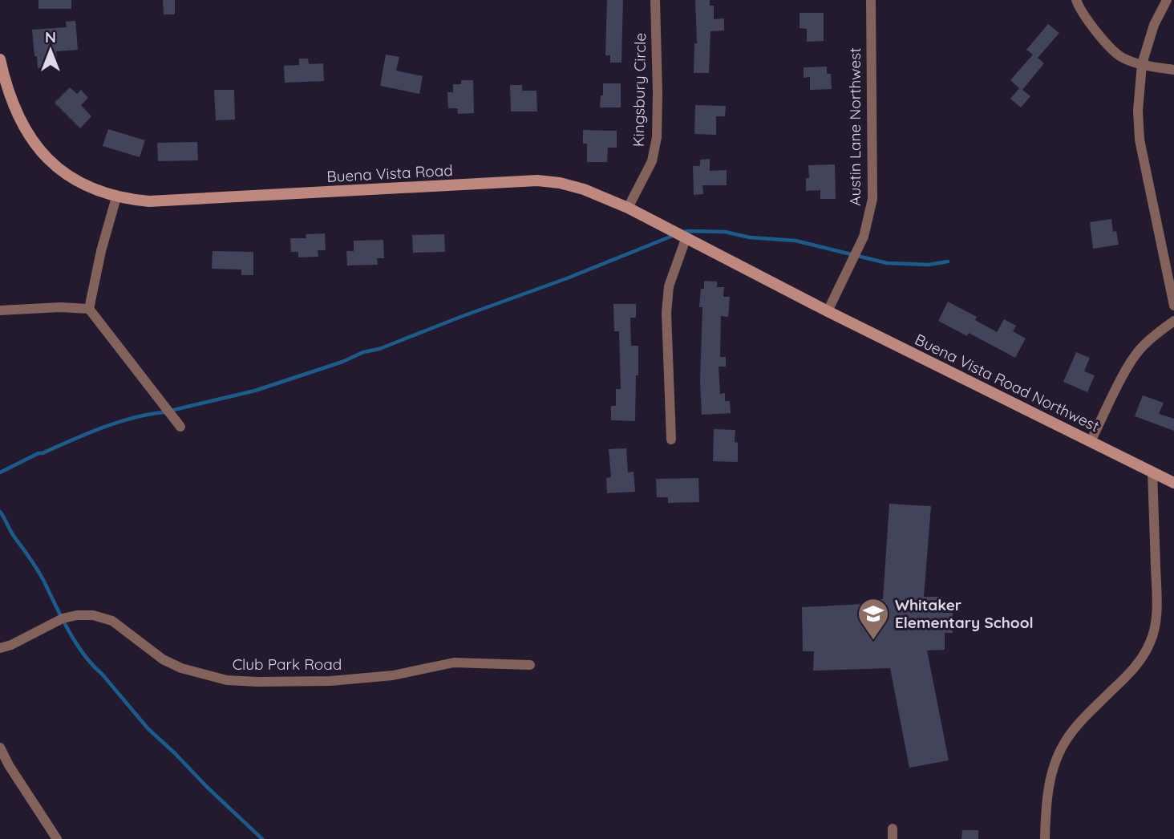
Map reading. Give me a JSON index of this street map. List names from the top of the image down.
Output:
{
  "streets": {
    "street": [
      "Kingsbury Circle",
      "Austin Lane Northwest",
      "Buena Vista Road",
      "Buena Vista Road Northwest",
      "Club Park Road"
    ]
  },
  "crossings": [
    ["Kingsbury Circle", "Buena Vista Road"],
    ["Austin Lane Northwest", "Buena Vista Road"],
    ["Austin Lane Northwest", "Buena Vista Road Northwest"],
    ["Buena Vista Road", "Buena Vista Road Northwest"]
  ],
  "places": {
    "school or university": ["Whitaker Elementary School"]
  },
  "north": "top"
}
